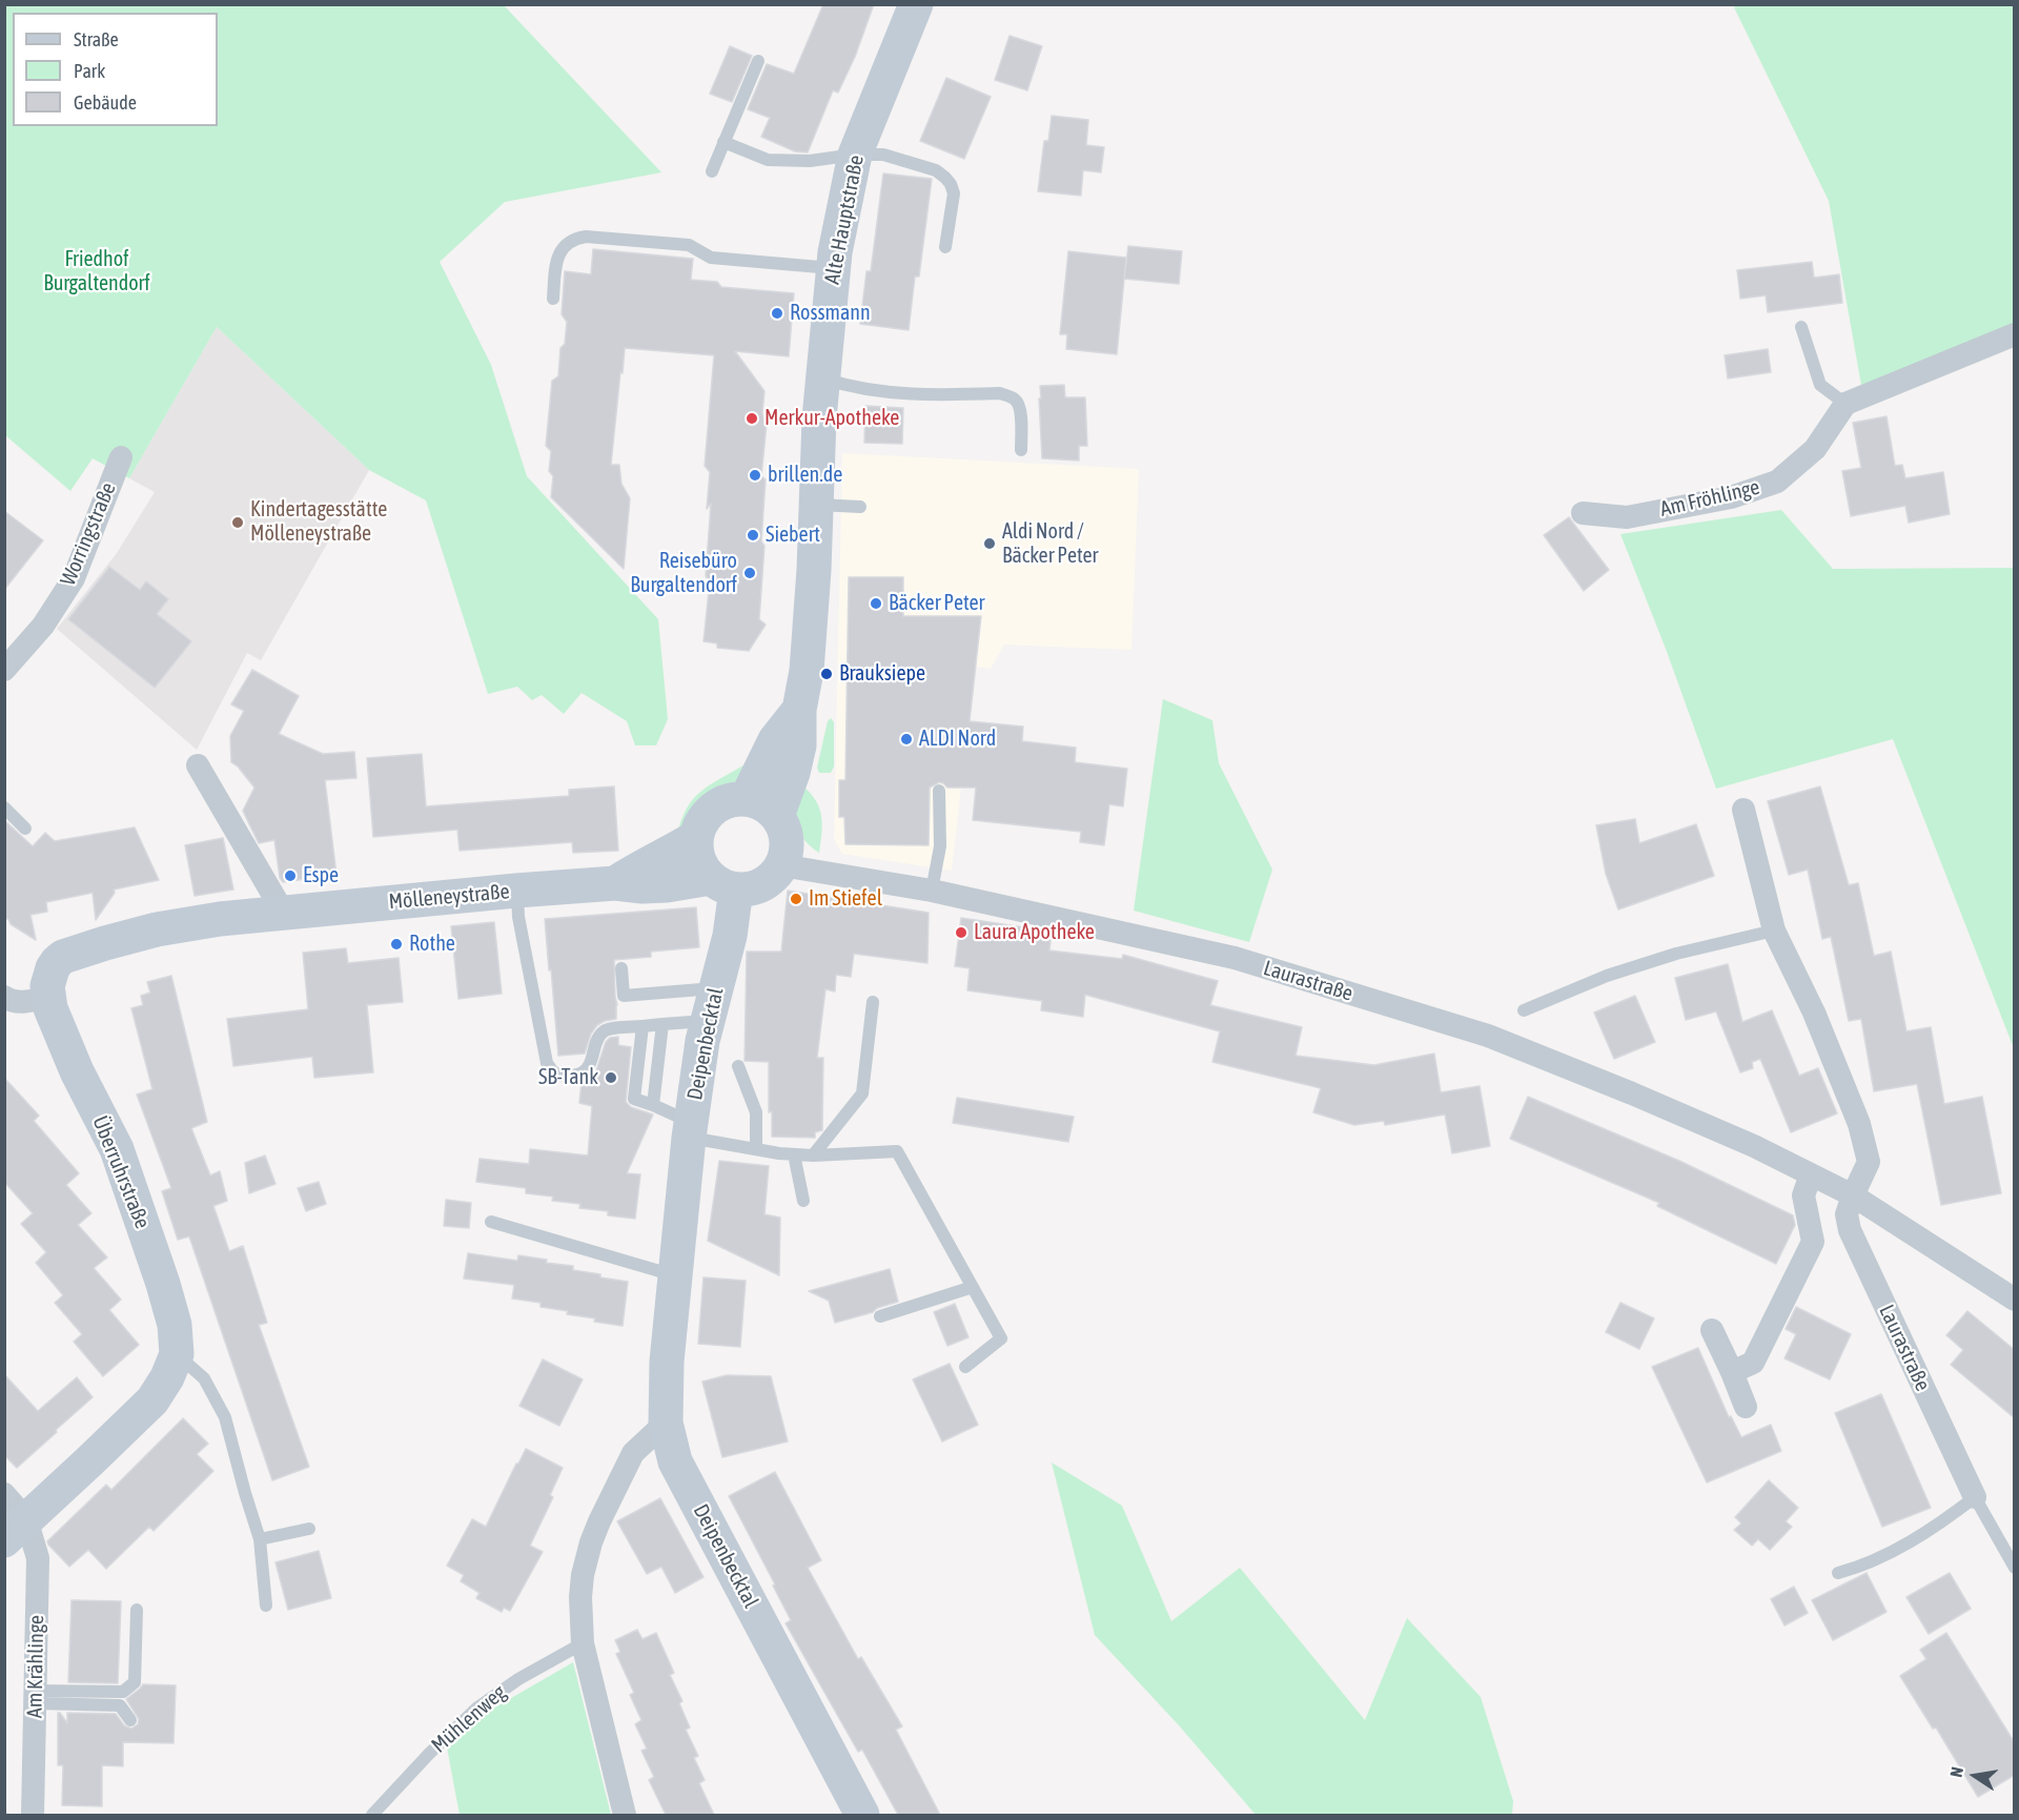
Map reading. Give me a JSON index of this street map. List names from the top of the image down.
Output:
{
  "streets": {
    "main road": [
      "Alte Hauptstraße",
      "Mölleneystraße",
      "Deipenbecktal",
      "Überruhrstraße"
    ],
    "street": [
      "Am Fröhlinge",
      "Worringstraße",
      "Laurastraße",
      "Am Krählinge"
    ],
    "lane": ["Mühlenweg"]
  },
  "crossings": [
    ["Alte Hauptstraße", "Mölleneystraße"],
    ["Alte Hauptstraße", "Laurastraße"],
    ["Alte Hauptstraße", "Deipenbecktal"],
    ["Mölleneystraße", "Laurastraße"],
    ["Mölleneystraße", "Deipenbecktal"],
    ["Mölleneystraße", "Überruhrstraße"],
    ["Laurastraße", "Deipenbecktal"],
    ["Überruhrstraße", "Am Krählinge"]
  ],
  "parks": ["Friedhof Burgaltendorf"],
  "places": [
    "Rossmann",
    "Merkur-Apotheke",
    "brillen.de",
    "Kindertagesstätte Mölleneystraße",
    "Siebert",
    "Aldi Nord / Bäcker Peter",
    "Reisebüro Burgaltendorf",
    "Bäcker Peter",
    "Brauksiepe",
    "ALDI Nord",
    "Espe",
    "Im Stiefel",
    "Laura Apotheke",
    "Rothe",
    "SB-Tank"
  ],
  "legend": ["Straße", "Park", "Gebäude"],
  "north": "left"
}
